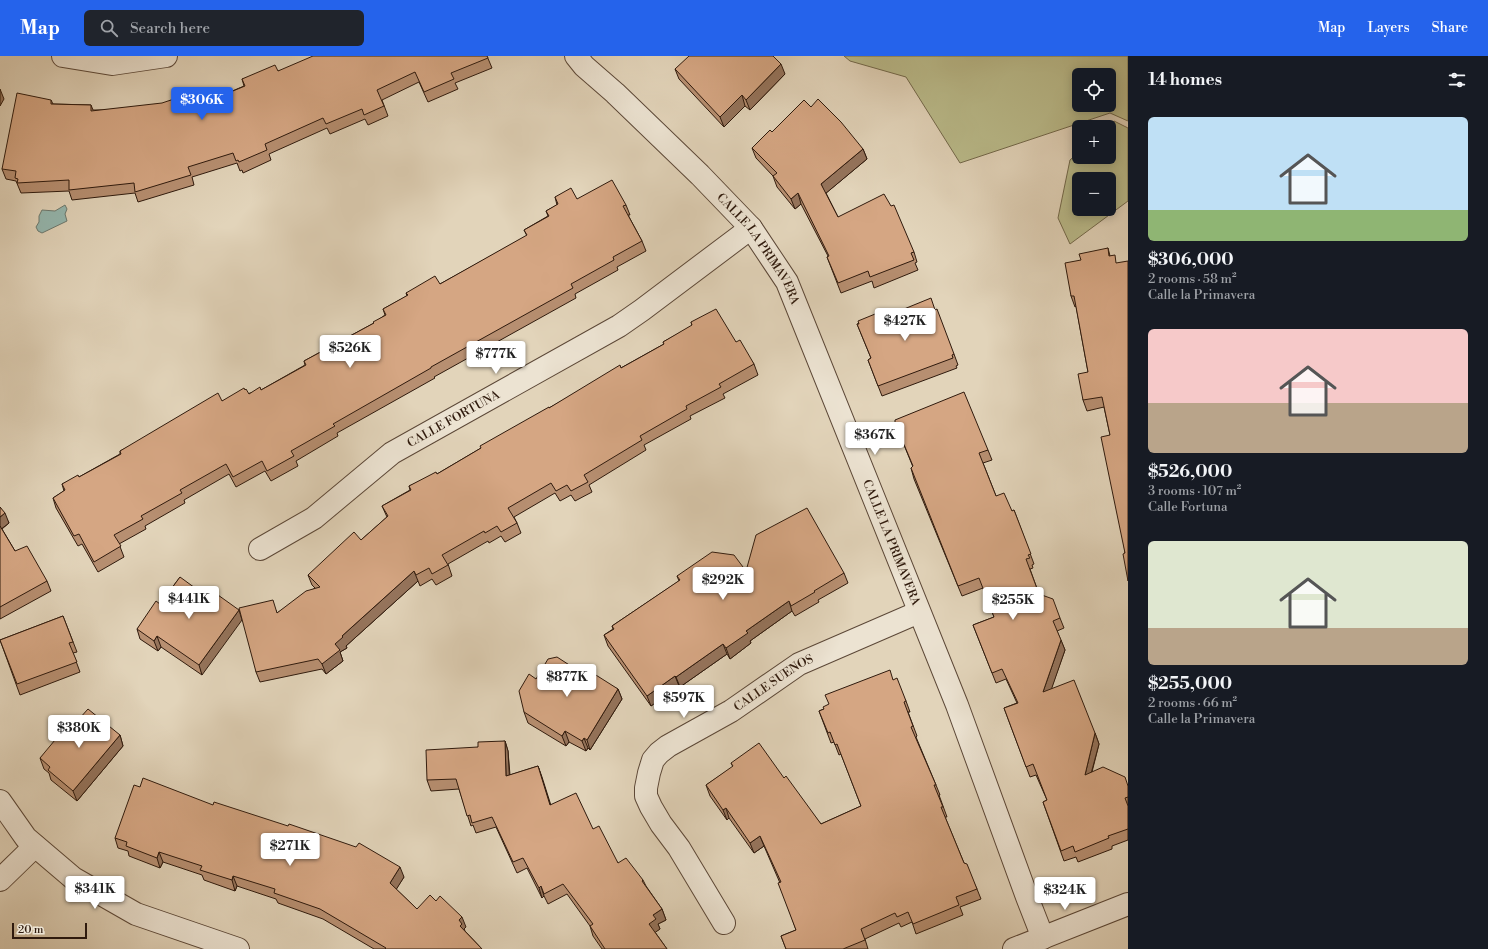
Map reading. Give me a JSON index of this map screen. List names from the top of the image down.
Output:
{
  "streets": {
    "street": ["CALLE LA PRIMAVERA", "CALLE FORTUNA", "CALLE SUENOS"]
  },
  "crossings": [
    ["CALLE LA PRIMAVERA", "CALLE FORTUNA"],
    ["CALLE LA PRIMAVERA", "CALLE SUENOS"]
  ],
  "scale_bar": "20 m",
  "page": {
    "header": "Map",
    "search": "Search here",
    "nav": ["Map", "Layers", "Share"],
    "heading": "14 homes",
    "map_buttons": ["+", "−"],
    "price": [
      "$306K",
      "$427K",
      "$526K",
      "$777K",
      "$367K",
      "$292K",
      "$441K",
      "$255K",
      "$877K",
      "$597K",
      "$380K",
      "$271K",
      "$341K",
      "$324K"
    ],
    "list": [
      {
        "name": "$306,000",
        "note": "2 rooms · 58 m² · Calle la Primavera"
      },
      {
        "name": "$526,000",
        "note": "3 rooms · 107 m² · Calle Fortuna"
      },
      {
        "name": "$255,000",
        "note": "2 rooms · 66 m² · Calle la Primavera"
      }
    ],
    "scale": "20 m"
  }
}
